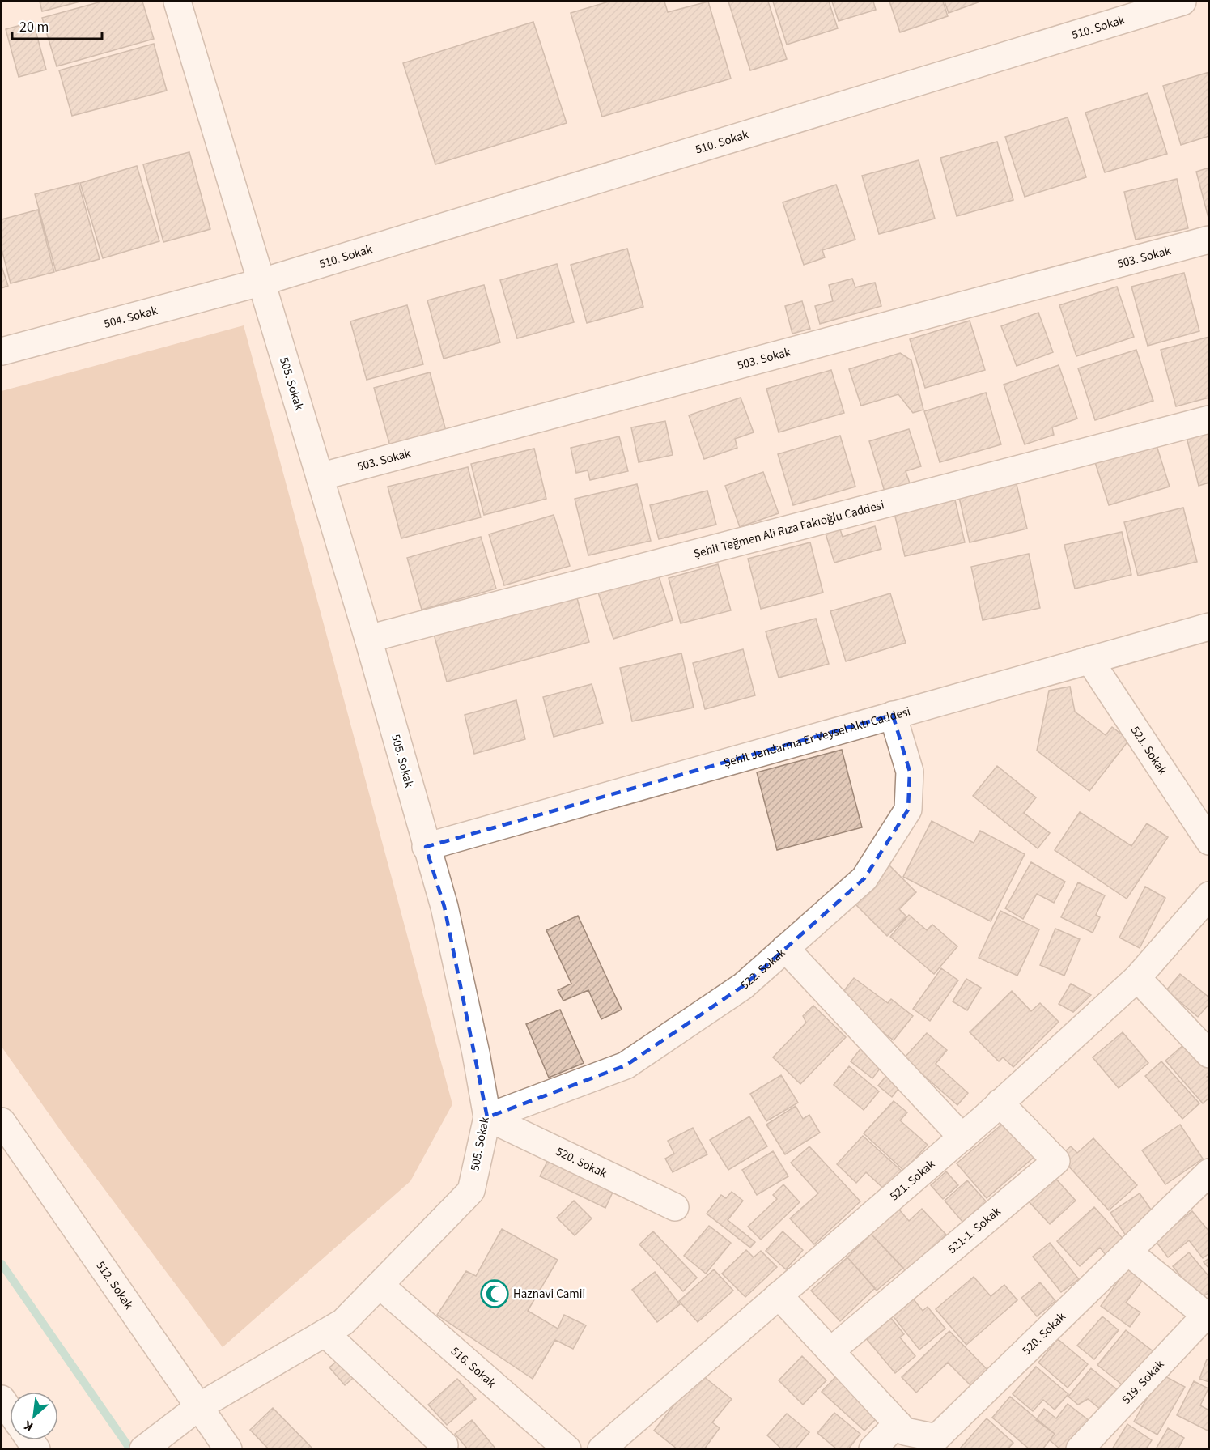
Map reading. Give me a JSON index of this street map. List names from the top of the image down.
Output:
{
  "streets": {
    "street": [
      "510. Sokak",
      "503. Sokak",
      "504. Sokak",
      "505. Sokak",
      "Şehit Teğmen Ali Rıza Fakıoğlu Caddesi",
      "Şehit Jandarma Er Veysel Aktı Caddesi",
      "521. Sokak",
      "522. Sokak",
      "520. Sokak",
      "521-1. Sokak",
      "512. Sokak",
      "516. Sokak",
      "519. Sokak"
    ]
  },
  "crossings": [
    ["510. Sokak", "504. Sokak"],
    ["510. Sokak", "505. Sokak"],
    ["503. Sokak", "505. Sokak"],
    ["504. Sokak", "505. Sokak"],
    ["505. Sokak", "Şehit Teğmen Ali Rıza Fakıoğlu Caddesi"],
    ["505. Sokak", "Şehit Jandarma Er Veysel Aktı Caddesi"],
    ["505. Sokak", "522. Sokak"],
    ["505. Sokak", "520. Sokak"],
    ["505. Sokak", "512. Sokak"],
    ["505. Sokak", "516. Sokak"],
    ["Şehit Jandarma Er Veysel Aktı Caddesi", "521. Sokak"],
    ["Şehit Jandarma Er Veysel Aktı Caddesi", "522. Sokak"],
    ["521. Sokak", "521-1. Sokak"],
    ["522. Sokak", "520. Sokak"]
  ],
  "places": {
    "mosque": ["Haznavi Camii"]
  },
  "scale_bar": "20 m",
  "north": "bottom left"
}
